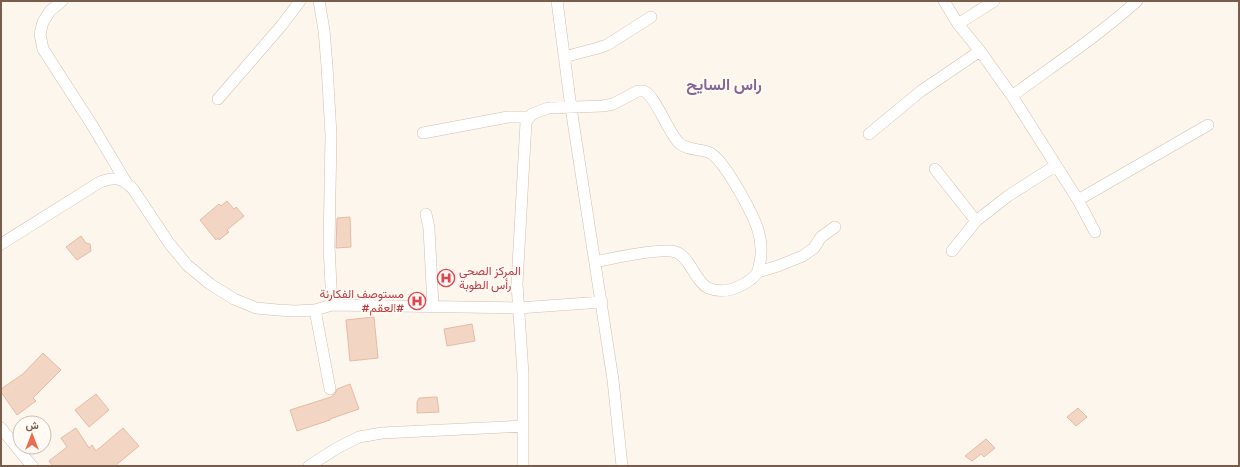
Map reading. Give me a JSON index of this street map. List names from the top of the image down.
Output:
{
  "districts": ["راس السايح"],
  "places": {
    "hospital": ["المركز الصحي رأس الطوبة", "مستوصف الفكارنة #العقم#"]
  },
  "north": "top"
}
